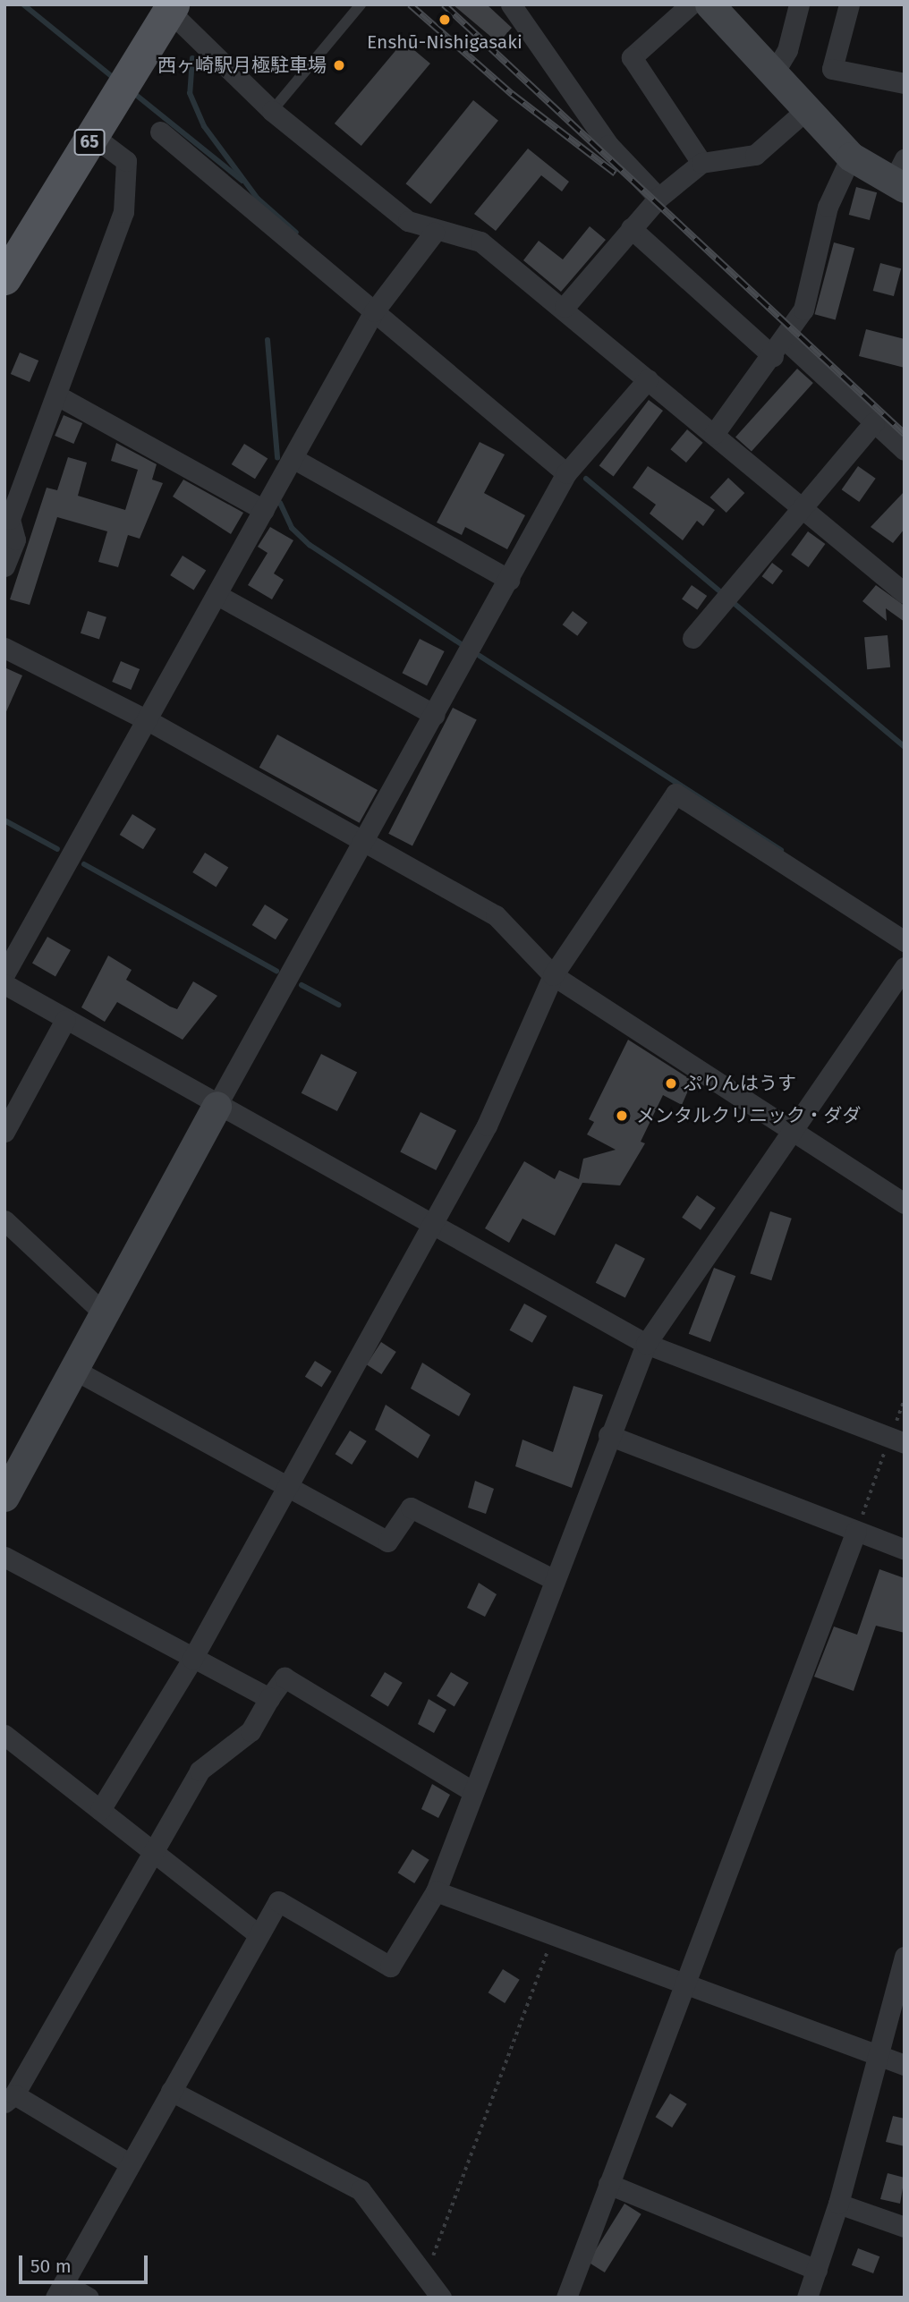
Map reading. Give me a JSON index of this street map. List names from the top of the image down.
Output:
{
  "streets": {
    "main road": ["65"]
  },
  "places": [
    "Enshū-Nishigasaki",
    "西ヶ崎駅月極駐車場",
    "ぷりんはうす",
    "メンタルクリニック・ダダ"
  ],
  "scale_bar": "50 m"
}
